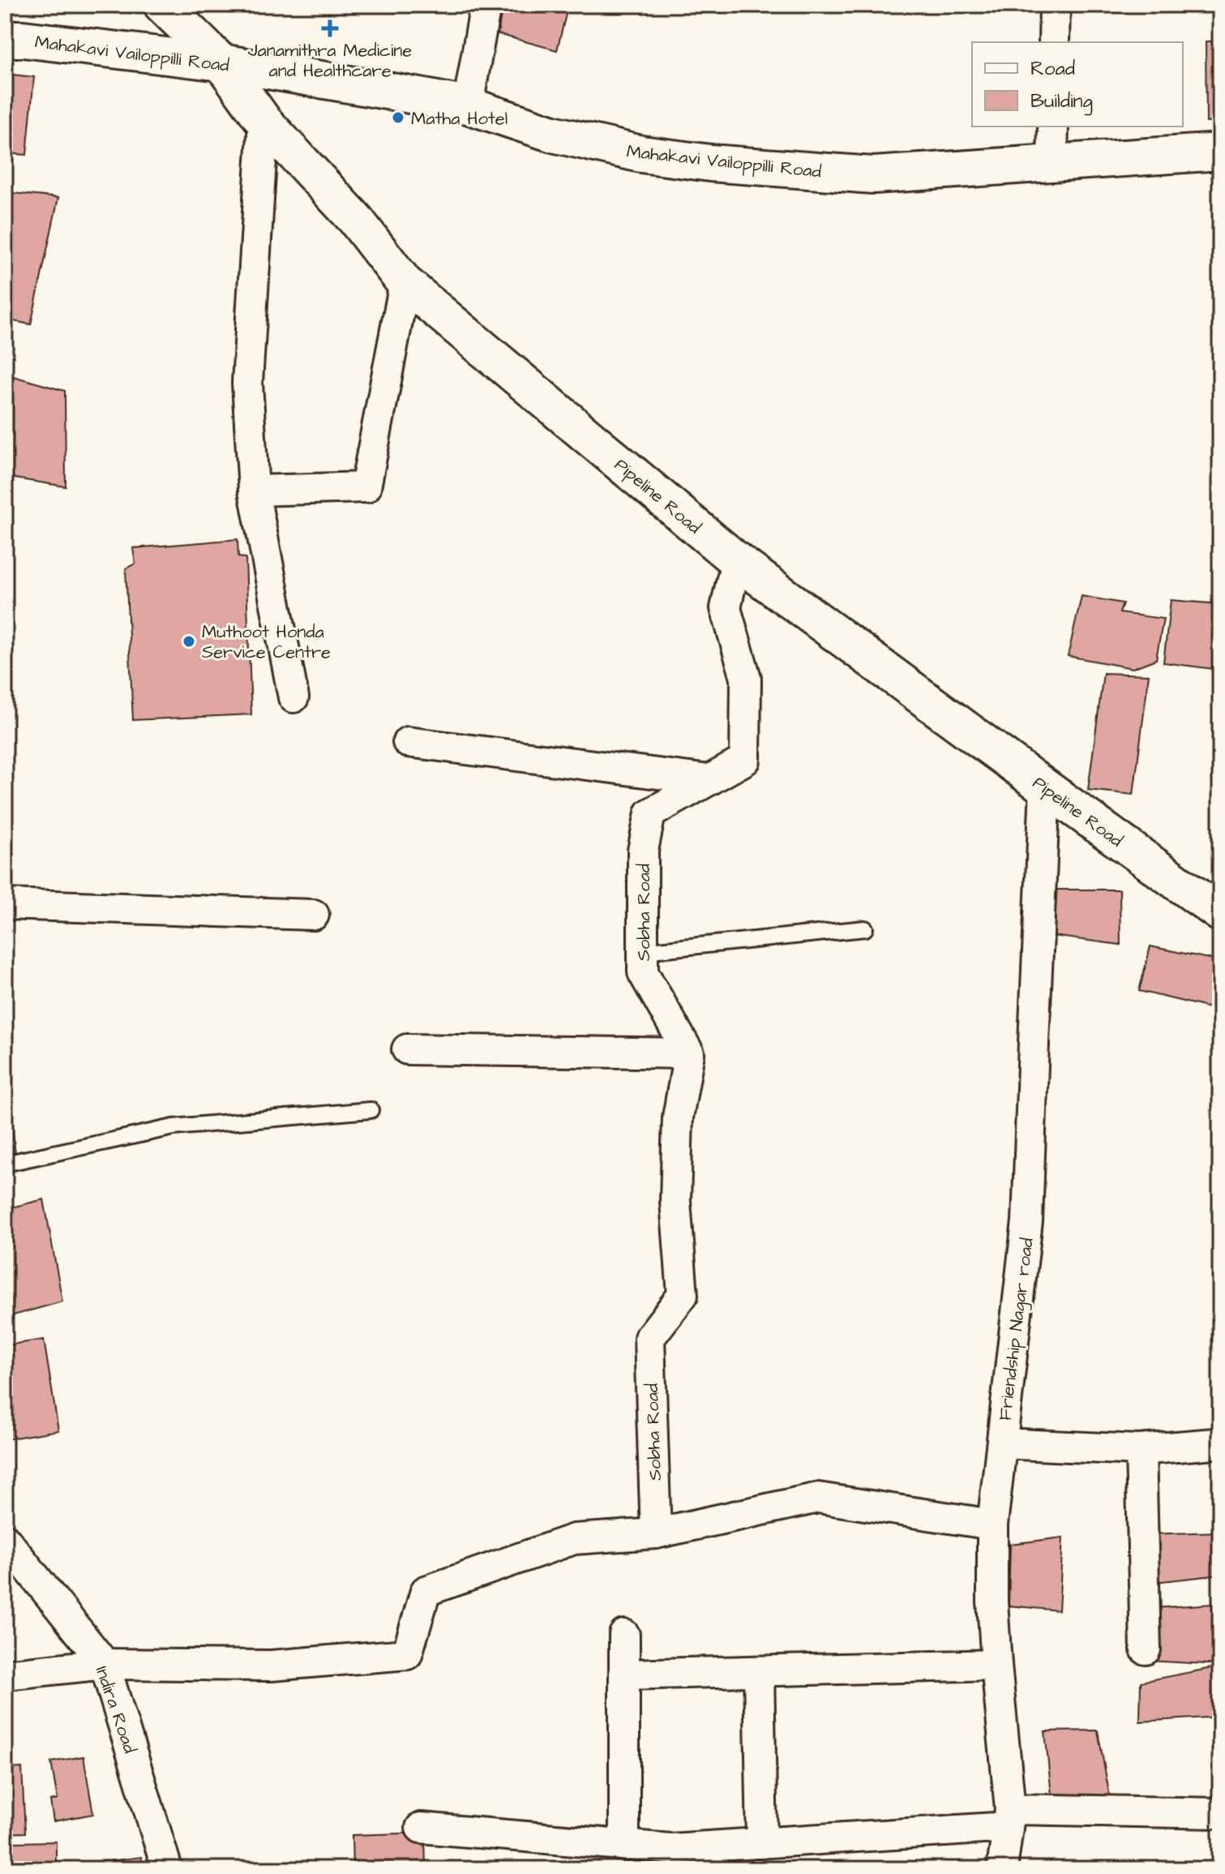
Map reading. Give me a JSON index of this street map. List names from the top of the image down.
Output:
{
  "streets": {
    "street": [
      "Mahakavi Vailoppilli Road",
      "Pipeline Road",
      "Sobha Road",
      "Friendship Nagar road",
      "Indira Road"
    ]
  },
  "crossings": [
    ["Mahakavi Vailoppilli Road", "Pipeline Road"],
    ["Pipeline Road", "Sobha Road"],
    ["Pipeline Road", "Friendship Nagar road"]
  ],
  "places": {
    "health": ["Janamithra Medicine and Healthcare"],
    "other": ["Matha Hotel", "Muthoot Honda Service Centre"]
  },
  "legend": ["Road", "Building"]
}
